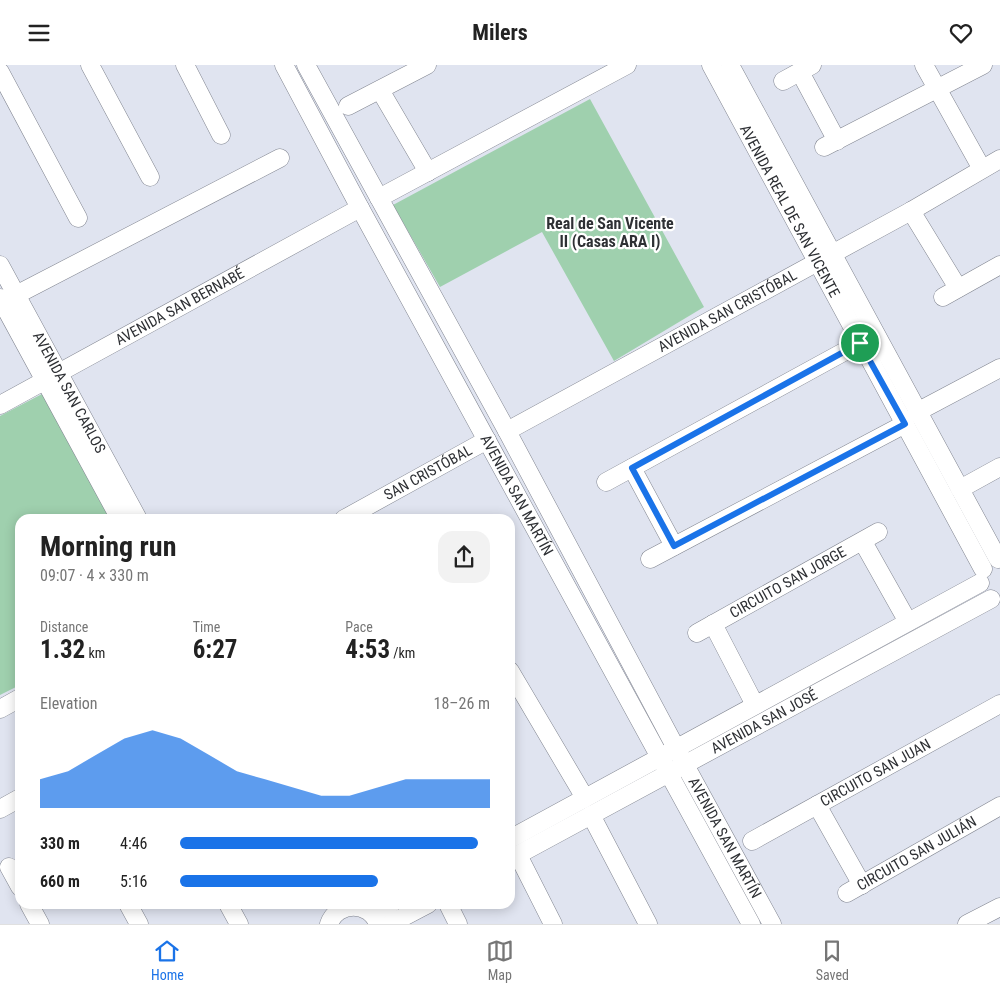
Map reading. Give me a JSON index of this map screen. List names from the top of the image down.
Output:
{
  "streets": {
    "street": [
      "AVENIDA REAL DE SAN VICENTE",
      "AVENIDA SAN BERNABÉ",
      "AVENIDA SAN CRISTÓBAL",
      "AVENIDA SAN CARLOS",
      "SAN CRISTÓBAL",
      "AVENIDA SAN MARTÍN",
      "CIRCUITO SAN JORGE",
      "AVENIDA SAN JOSÉ",
      "CIRCUITO SAN JUAN",
      "CIRCUITO SAN JULIÁN"
    ]
  },
  "crossings": [
    ["AVENIDA REAL DE SAN VICENTE", "AVENIDA SAN CRISTÓBAL"],
    ["AVENIDA REAL DE SAN VICENTE", "AVENIDA SAN JOSÉ"],
    ["AVENIDA SAN BERNABÉ", "AVENIDA SAN CARLOS"],
    ["AVENIDA SAN BERNABÉ", "AVENIDA SAN MARTÍN"],
    ["AVENIDA SAN CRISTÓBAL", "AVENIDA SAN MARTÍN"],
    ["SAN CRISTÓBAL", "AVENIDA SAN MARTÍN"],
    ["AVENIDA SAN MARTÍN", "AVENIDA SAN JOSÉ"],
    ["CIRCUITO SAN JORGE", "AVENIDA SAN JOSÉ"],
    ["CIRCUITO SAN JUAN", "CIRCUITO SAN JULIÁN"]
  ],
  "districts": ["Real de San Vicente II (Casas ARA I)"],
  "page": {
    "header": "Milers",
    "heading": ["Morning run", "09:07 · 4 × 330 m"],
    "stats": [
      ["Distance", "1.32 km"],
      ["Time", "6:27"],
      ["Pace", "4:53 /km"]
    ],
    "chart": ["Elevation", "18–26 m"],
    "list": [
      {
        "name": "330 m",
        "note": "4:46"
      },
      {
        "name": "660 m",
        "note": "5:16"
      }
    ],
    "tabs": ["Home", "Map", "Saved"]
  }
}
